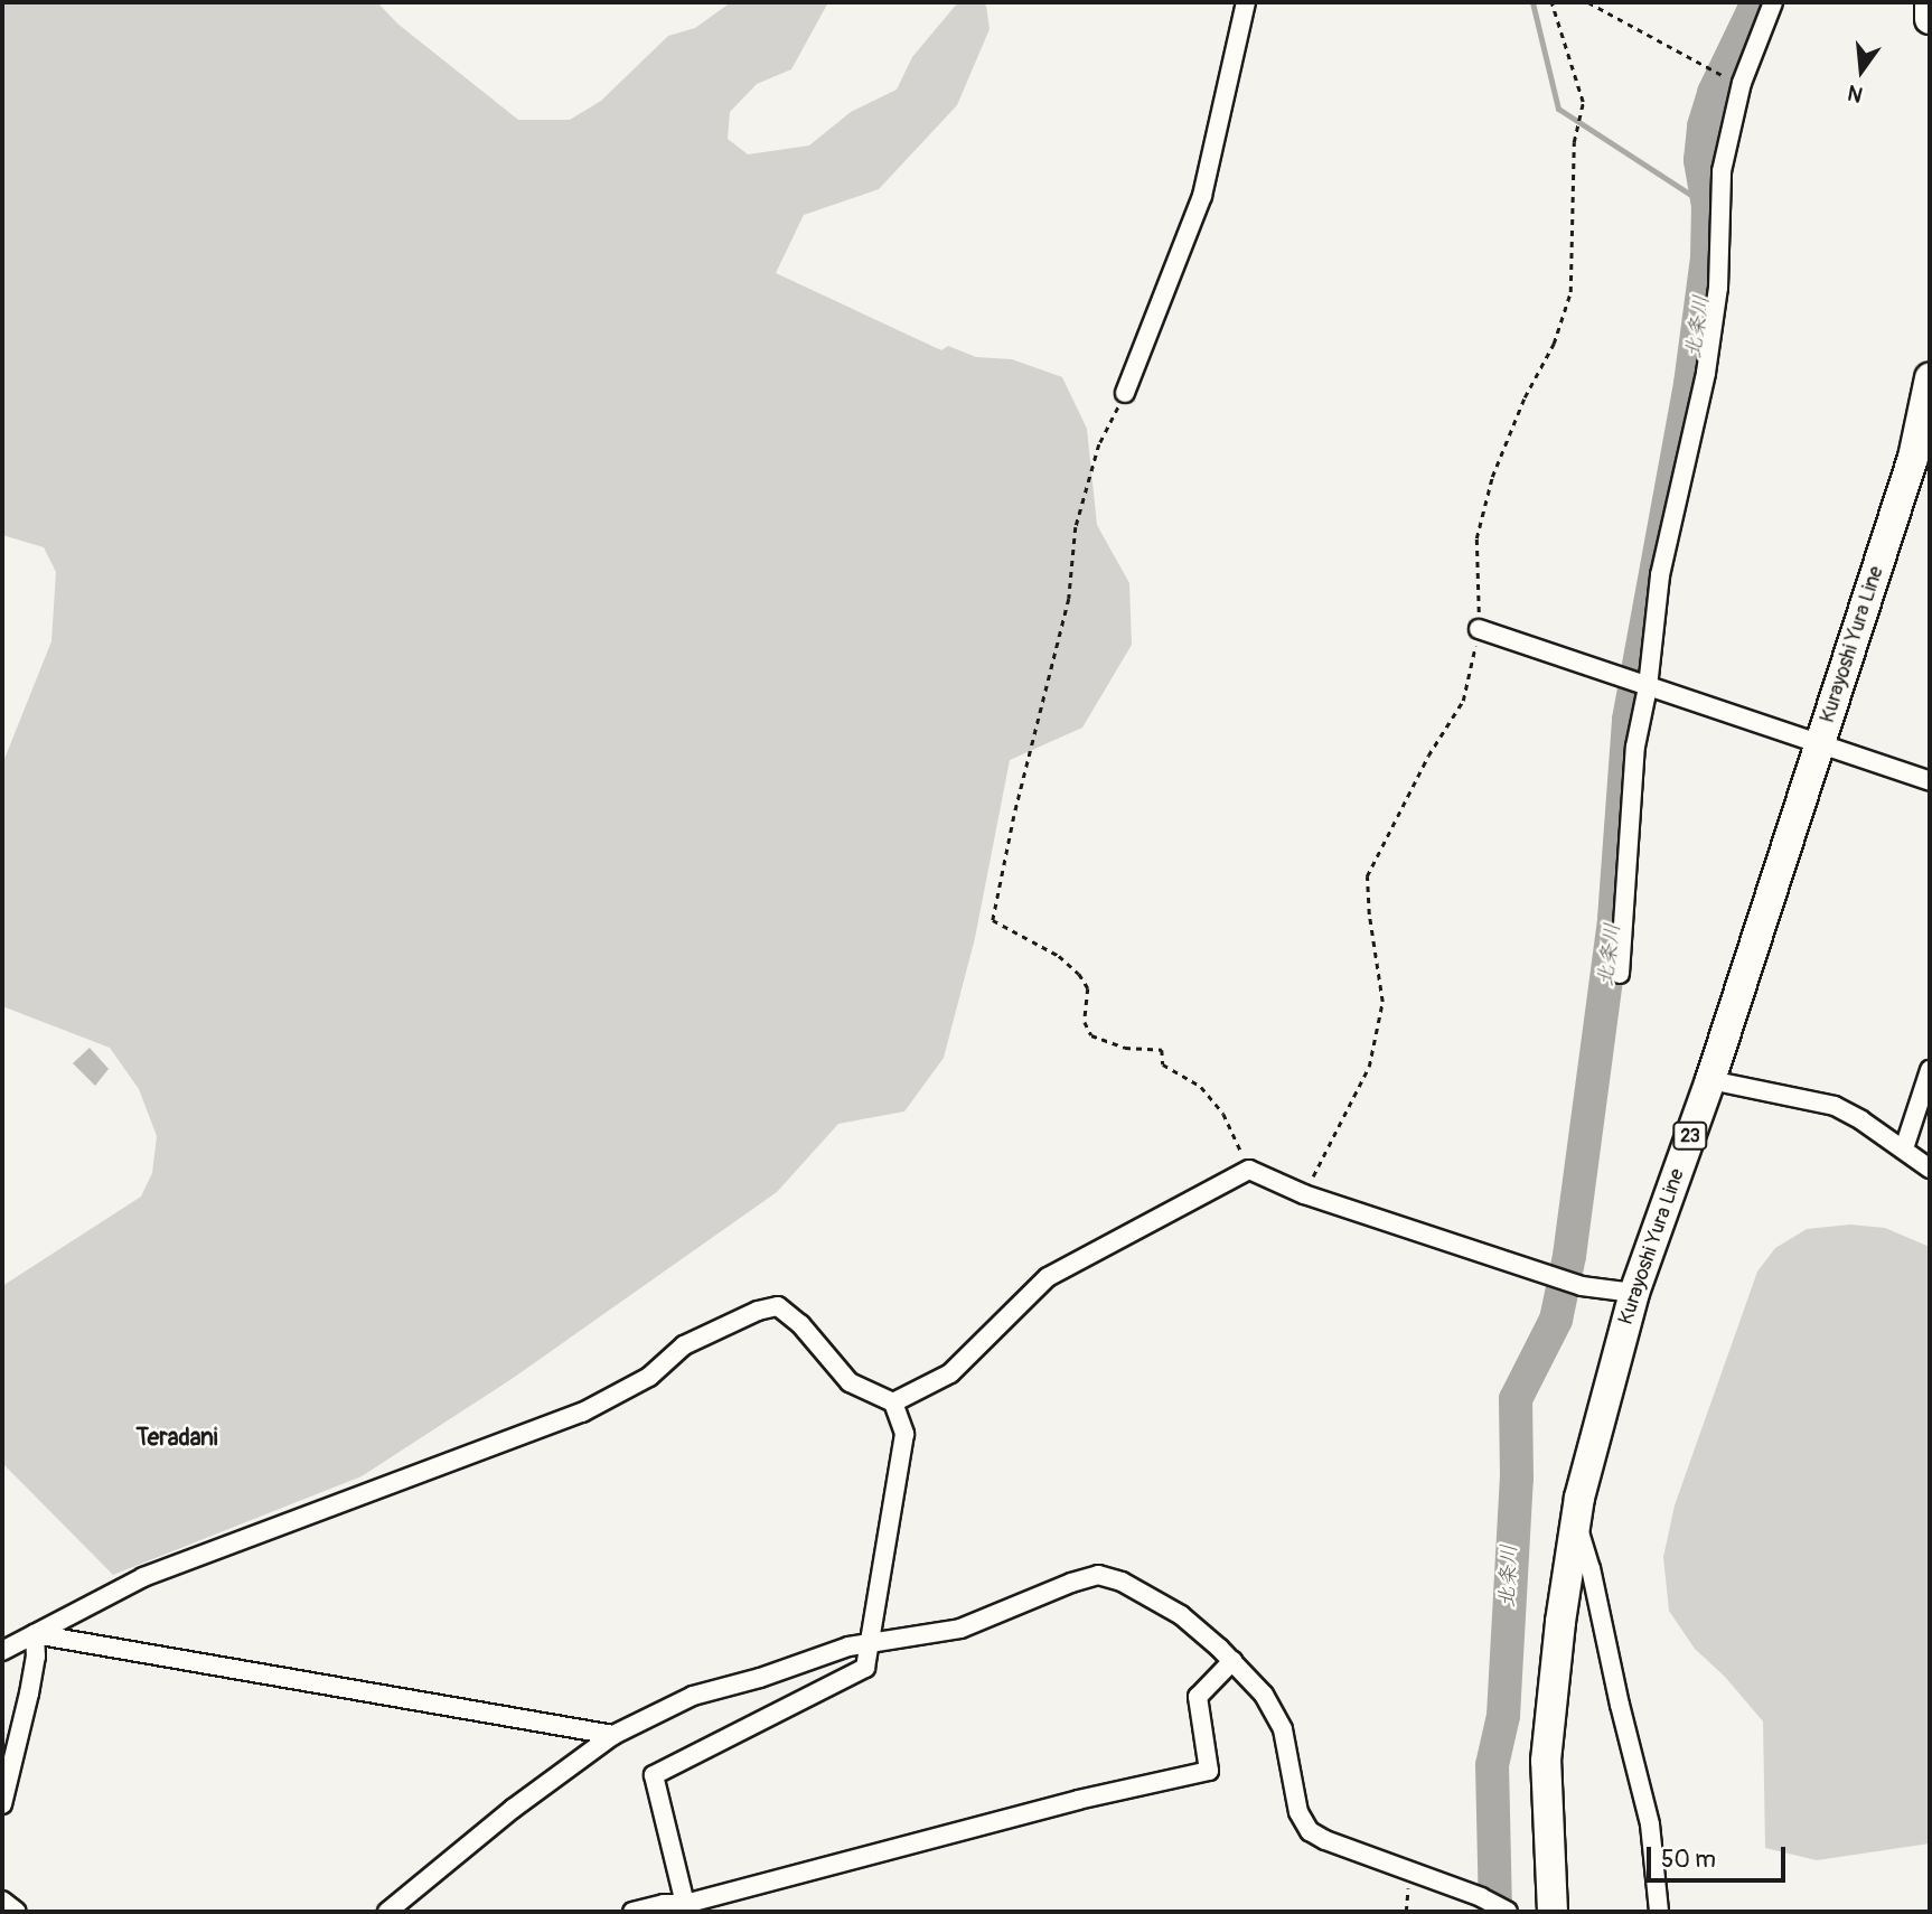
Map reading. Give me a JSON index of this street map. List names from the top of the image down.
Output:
{
  "streets": {
    "main road": ["Kurayoshi Yura Line", "23"]
  },
  "districts": ["Teradani"],
  "water": ["北条川"],
  "scale_bar": "50 m",
  "north": "bottom"
}
